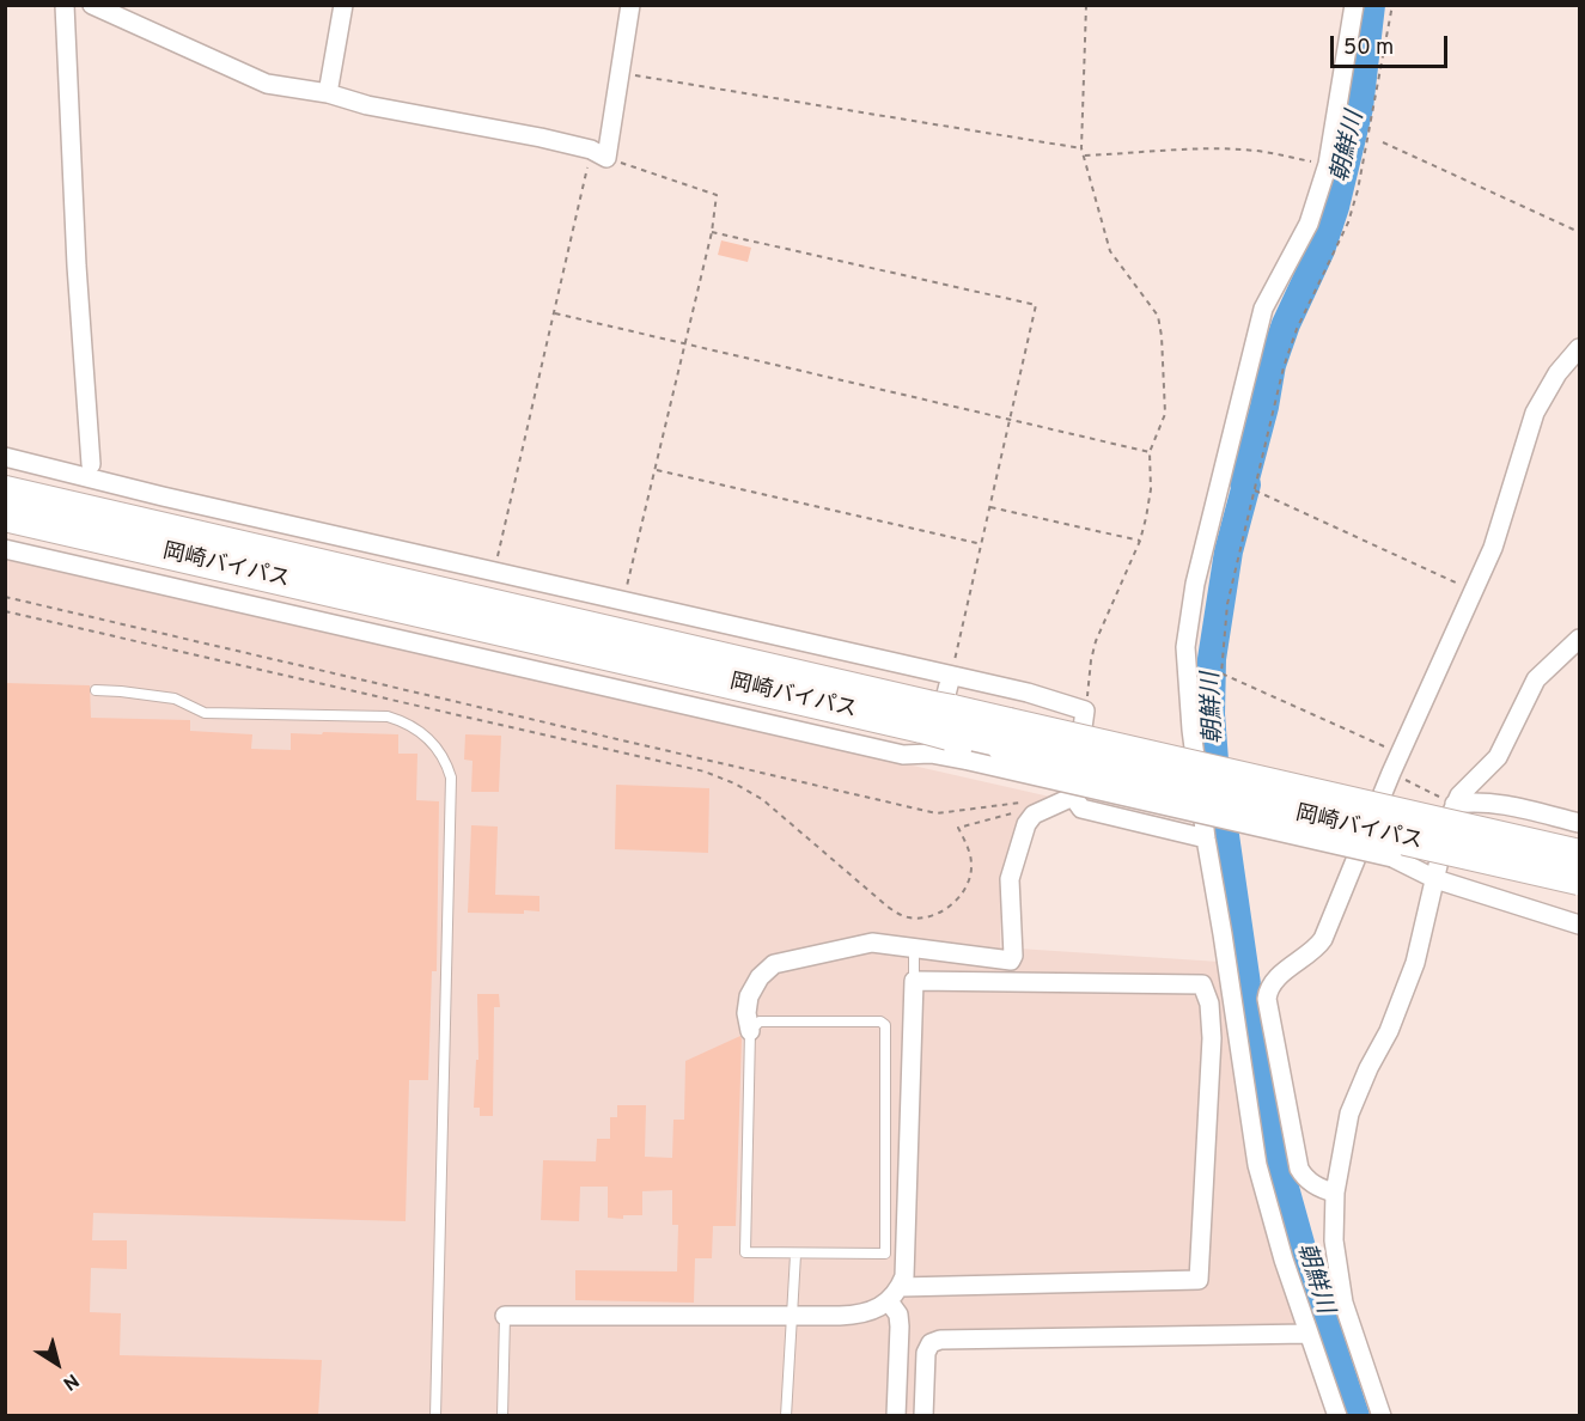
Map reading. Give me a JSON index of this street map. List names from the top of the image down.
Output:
{
  "streets": {
    "highway": ["岡崎バイパス"]
  },
  "water": ["朝鮮川"],
  "scale_bar": "50 m",
  "north": "bottom right"
}
